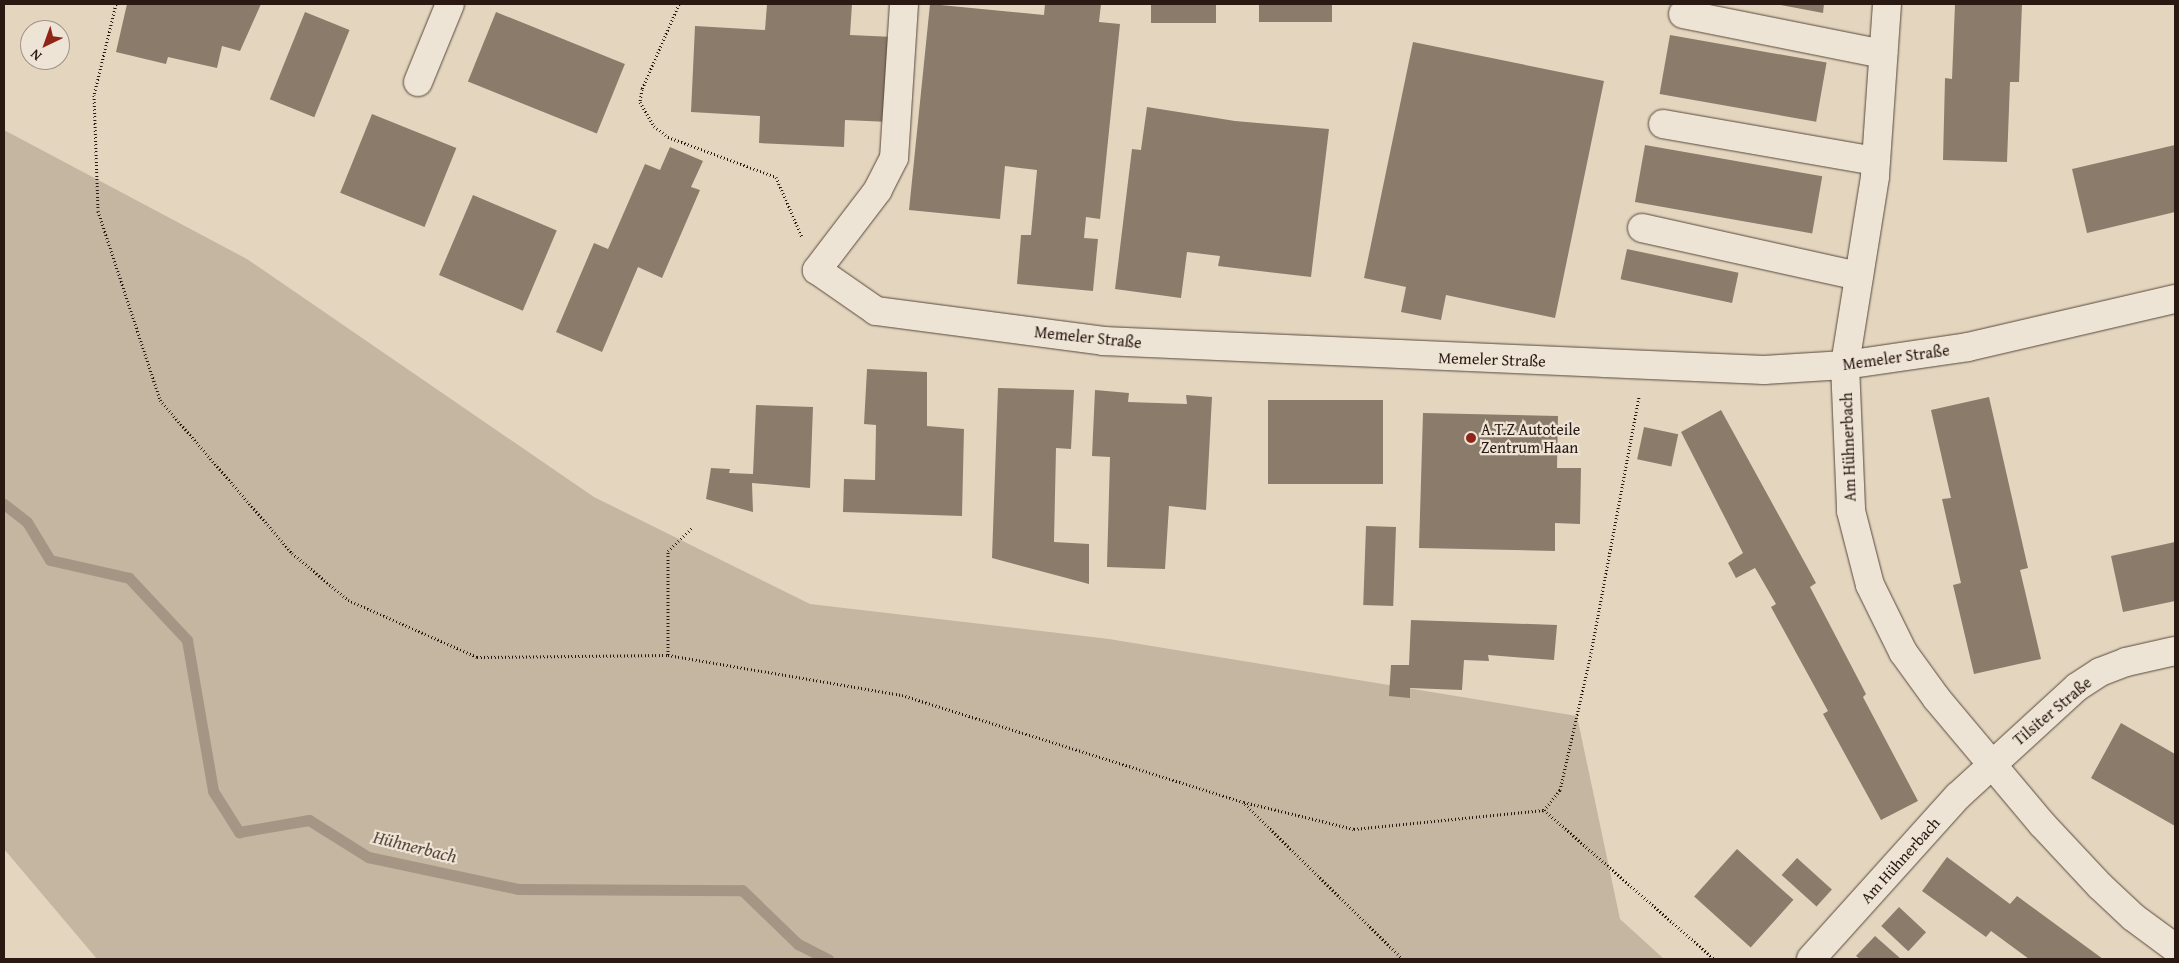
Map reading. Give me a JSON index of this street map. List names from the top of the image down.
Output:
{
  "streets": {
    "street": ["Memeler Straße", "Am Hühnerbach", "Tilsiter Straße"]
  },
  "crossings": [
    ["Memeler Straße", "Am Hühnerbach"],
    ["Am Hühnerbach", "Tilsiter Straße"]
  ],
  "water": ["Hühnerbach"],
  "places": ["A.T.Z Autoteile Zentrum Haan"],
  "north": "bottom left"
}
